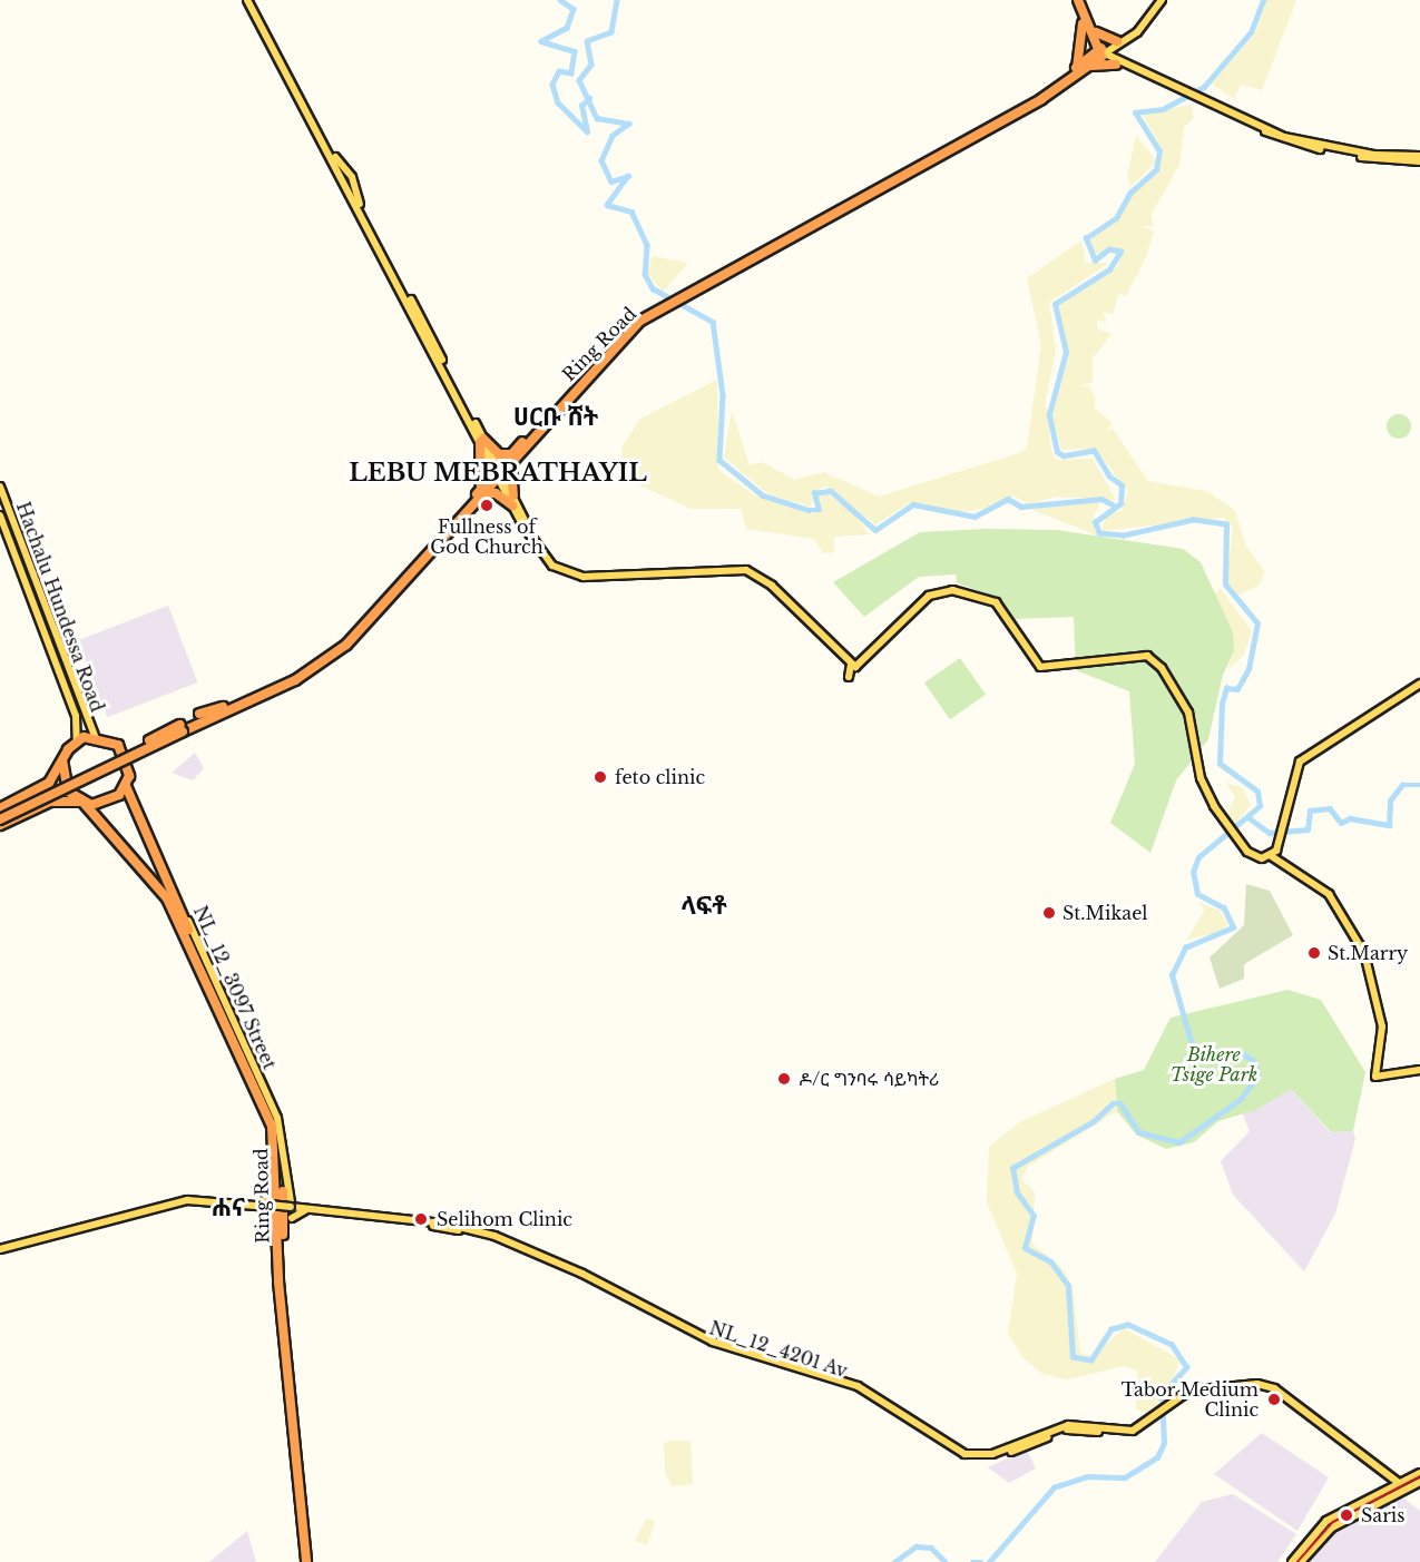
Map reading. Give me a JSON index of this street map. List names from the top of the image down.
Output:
{
  "streets": {
    "highway": ["Ring Road"],
    "main road": ["Hachalu Hundessa Road", "NL_12_3097 Street", "NL_12_4201 Av"]
  },
  "crossings": [
    ["Ring Road", "Hachalu Hundessa Road"],
    ["Ring Road", "NL_12_3097 Street"],
    ["NL_12_3097 Street", "NL_12_4201 Av"]
  ],
  "districts": [
    "ሀርቡ ሸት",
    "LEBU MEBRATHAYIL",
    "ላፍቶ",
    "ሐና"
  ],
  "parks": ["Bihere Tsige Park"],
  "places": [
    "Fullness of God Church",
    "feto clinic",
    "St.Mikael",
    "St.Marry",
    "ዶ/ር ግንባሩ ሳይካትሪ",
    "Selihom Clinic",
    "Tabor Medium Clinic",
    "Saris"
  ]
}
